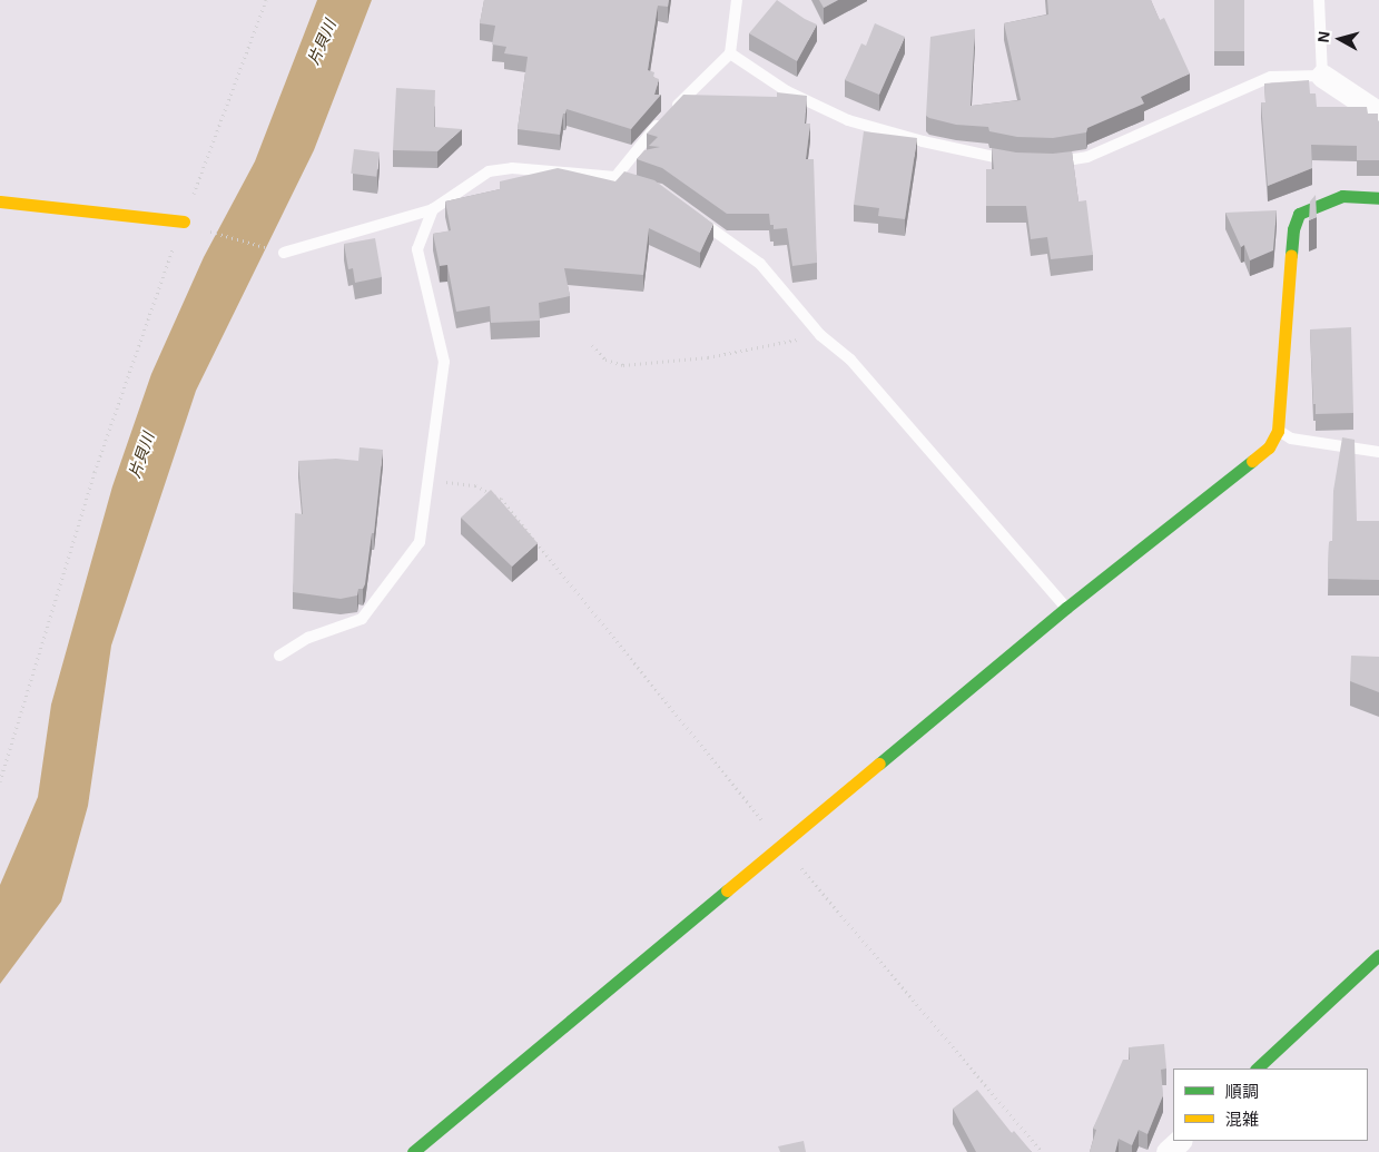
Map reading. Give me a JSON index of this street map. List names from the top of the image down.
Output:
{
  "water": ["片貝川"],
  "legend": ["順調", "混雑"],
  "north": "left"
}
